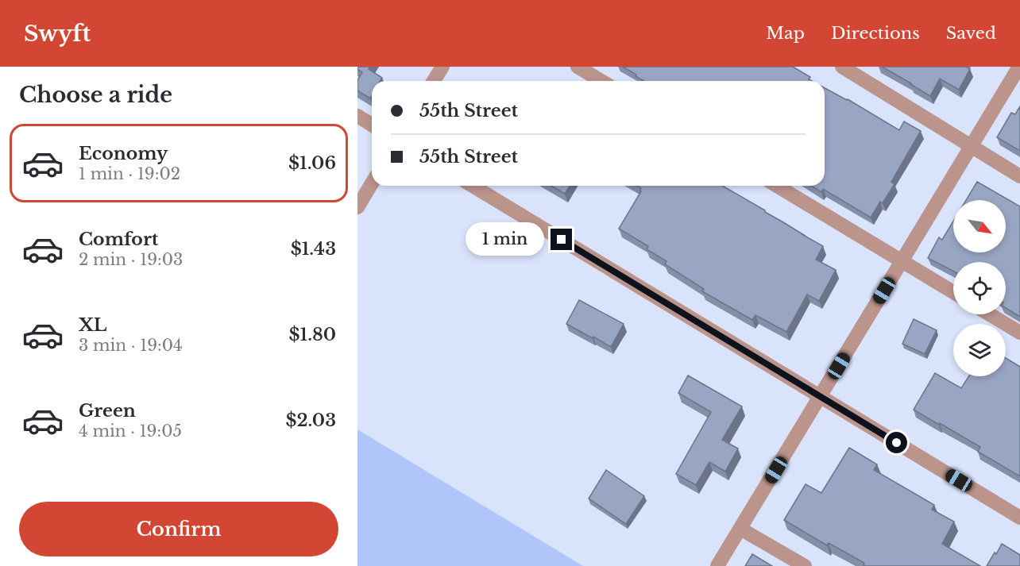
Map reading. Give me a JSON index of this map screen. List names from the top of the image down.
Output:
{
  "north": "bottom right",
  "page": {
    "header": "Swyft",
    "nav": ["Map", "Directions", "Saved"],
    "heading": "Choose a ride",
    "banner": ["55th Street", "55th Street"],
    "list": [
      {
        "name": "Economy",
        "note": "1 min · 19:02",
        "value": "$1.06"
      },
      {
        "name": "Comfort",
        "note": "2 min · 19:03",
        "value": "$1.43"
      },
      {
        "name": "XL",
        "note": "3 min · 19:04",
        "value": "$1.80"
      },
      {
        "name": "Green",
        "note": "4 min · 19:05",
        "value": "$2.03"
      }
    ],
    "bubble": "1 min",
    "buttons": "Confirm"
  }
}
